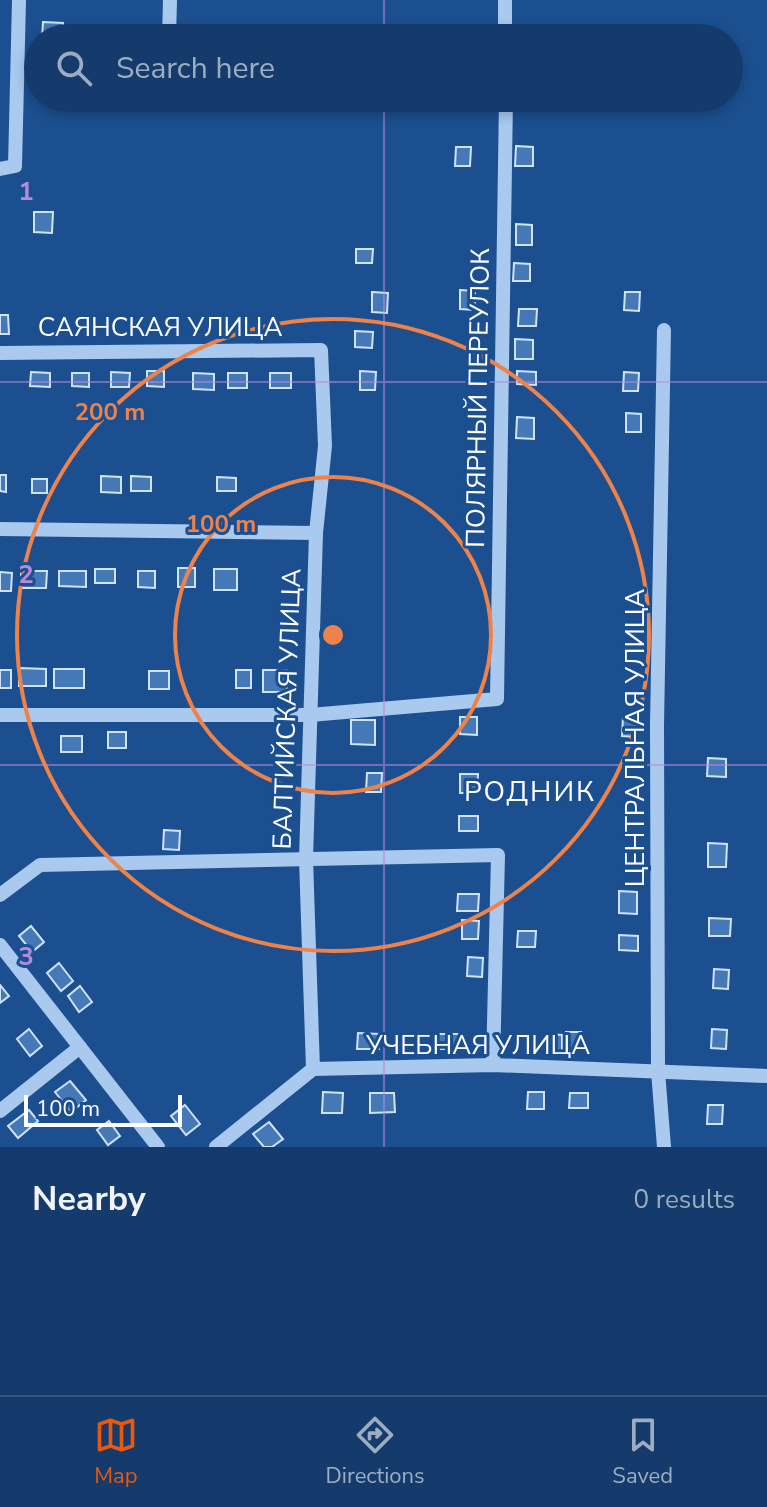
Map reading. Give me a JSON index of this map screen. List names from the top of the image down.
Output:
{
  "streets": {
    "street": [
      "САЯНСКАЯ УЛИЦА",
      "ПОЛЯРНЫЙ ПЕРЕУЛОК",
      "БАЛТИЙСКАЯ УЛИЦА",
      "ЦЕНТРАЛЬНАЯ УЛИЦА",
      "УЧЕБНАЯ УЛИЦА"
    ]
  },
  "crossings": [
    ["САЯНСКАЯ УЛИЦА", "БАЛТИЙСКАЯ УЛИЦА"],
    ["ПОЛЯРНЫЙ ПЕРЕУЛОК", "БАЛТИЙСКАЯ УЛИЦА"],
    ["БАЛТИЙСКАЯ УЛИЦА", "УЧЕБНАЯ УЛИЦА"],
    ["ЦЕНТРАЛЬНАЯ УЛИЦА", "УЧЕБНАЯ УЛИЦА"]
  ],
  "districts": ["РОДНИК"],
  "scale_bar": "100 m",
  "page": {
    "search": "Search here",
    "scale": "100 m",
    "heading": ["Nearby", "0 results"],
    "nav": ["Map", "Directions", "Saved"]
  },
  "grid": {
    "rows": ["1", "2", "3"]
  },
  "rings": ["200 m", "100 m"]
}
